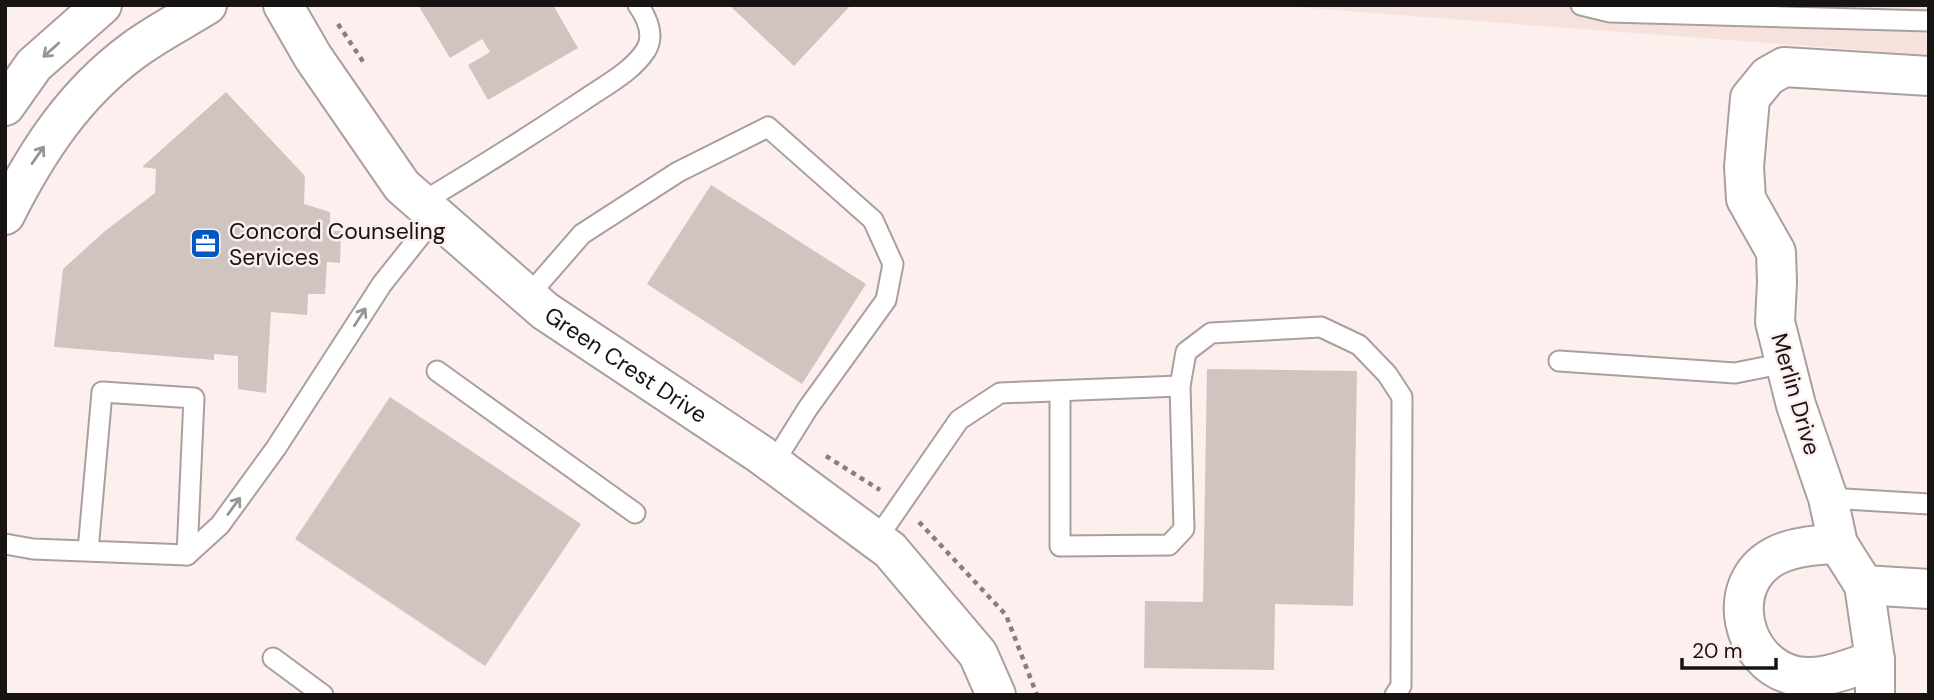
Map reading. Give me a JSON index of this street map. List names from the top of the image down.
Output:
{
  "streets": {
    "street": ["Green Crest Drive", "Merlin Drive"]
  },
  "places": {
    "office": ["Concord Counseling Services"]
  },
  "scale_bar": "20 m"
}
